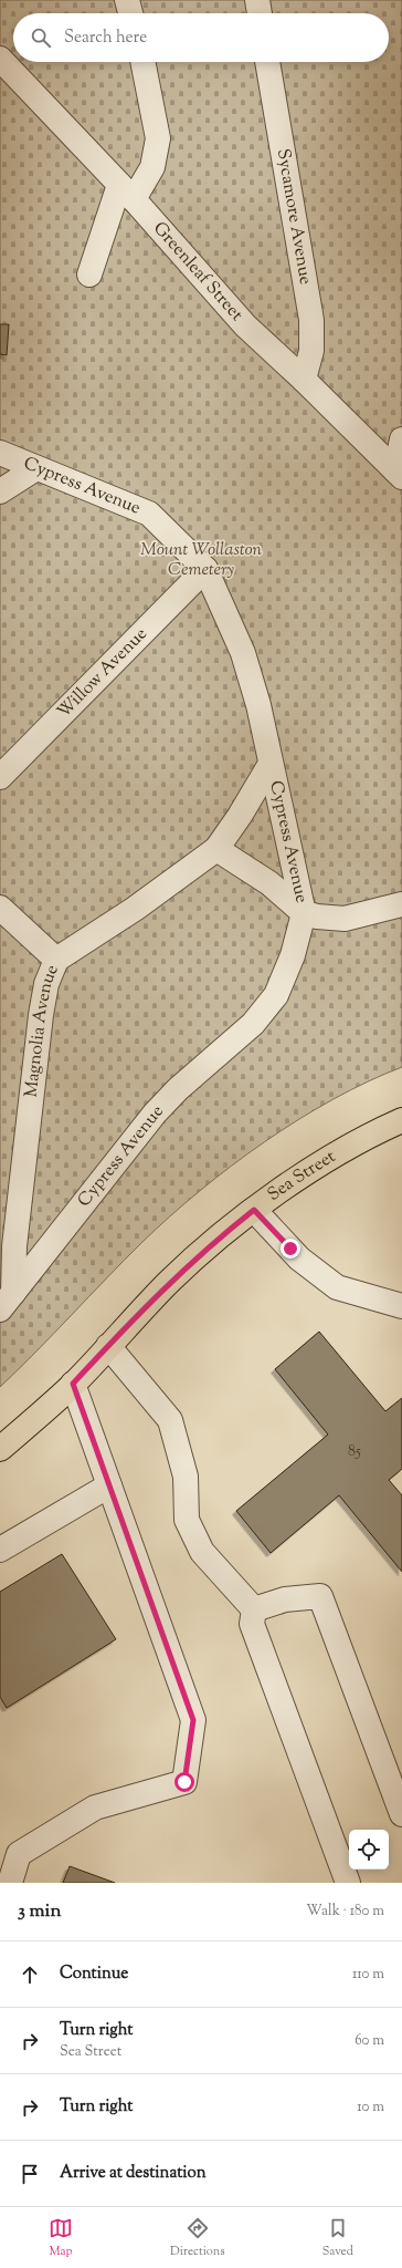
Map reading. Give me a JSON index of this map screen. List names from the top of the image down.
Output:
{
  "streets": {
    "main road": ["Sea Street"],
    "lane": [
      "Sycamore Avenue",
      "Greenleaf Street",
      "Cypress Avenue",
      "Willow Avenue",
      "Magnolia Avenue"
    ]
  },
  "crossings": [
    ["Sycamore Avenue", "Greenleaf Street"],
    ["Cypress Avenue", "Willow Avenue"],
    ["Cypress Avenue", "Magnolia Avenue"]
  ],
  "parks": ["Mount Wollaston Cemetery"],
  "house_numbers": ["85"],
  "page": {
    "search": "Search here",
    "heading": ["3 min", "Walk · 180 m"],
    "list": [
      ["Continue", "110 m"],
      ["Turn right", "Sea Street", "60 m"],
      ["Turn right", "10 m"],
      "Arrive at destination"
    ],
    "nav": ["Map", "Directions", "Saved"]
  }
}
